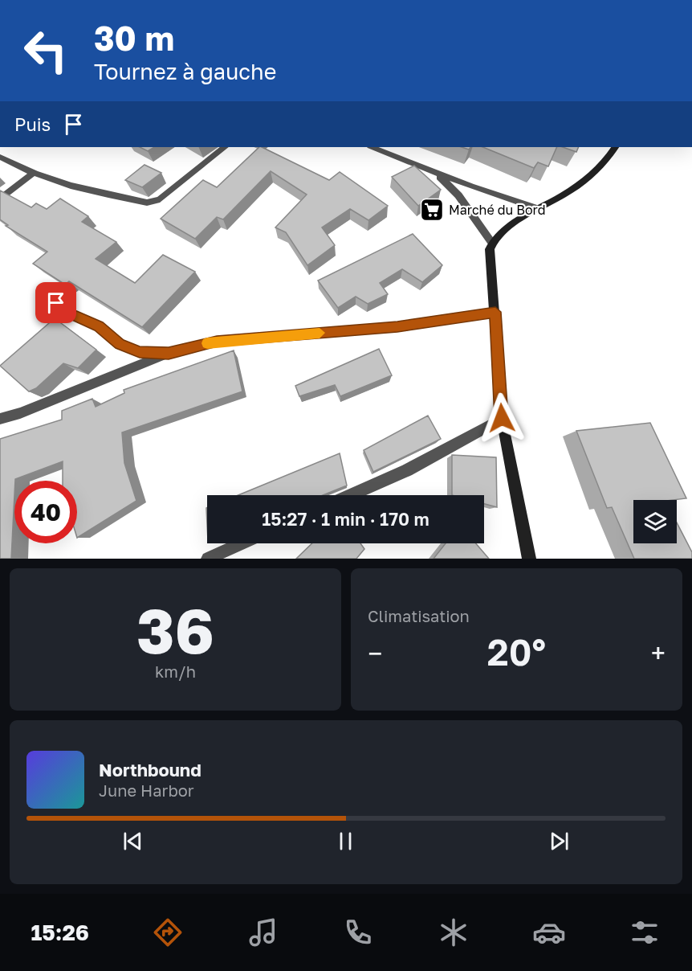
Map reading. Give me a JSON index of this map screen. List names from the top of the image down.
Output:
{
  "places": {
    "supermarket": ["Marché du Bord"]
  },
  "page": {
    "turn": ["30 m", "Tournez à gauche"],
    "then": "Puis",
    "limit": "40",
    "trip": "15:27 · 1 min · 170 m",
    "tile": [
      ["36", "km/h"],
      "Climatisation"
    ],
    "heat": ["−", "20°", "+"],
    "song": ["Northbound", "June Harbor"],
    "tabs": "15:26"
  }
}
